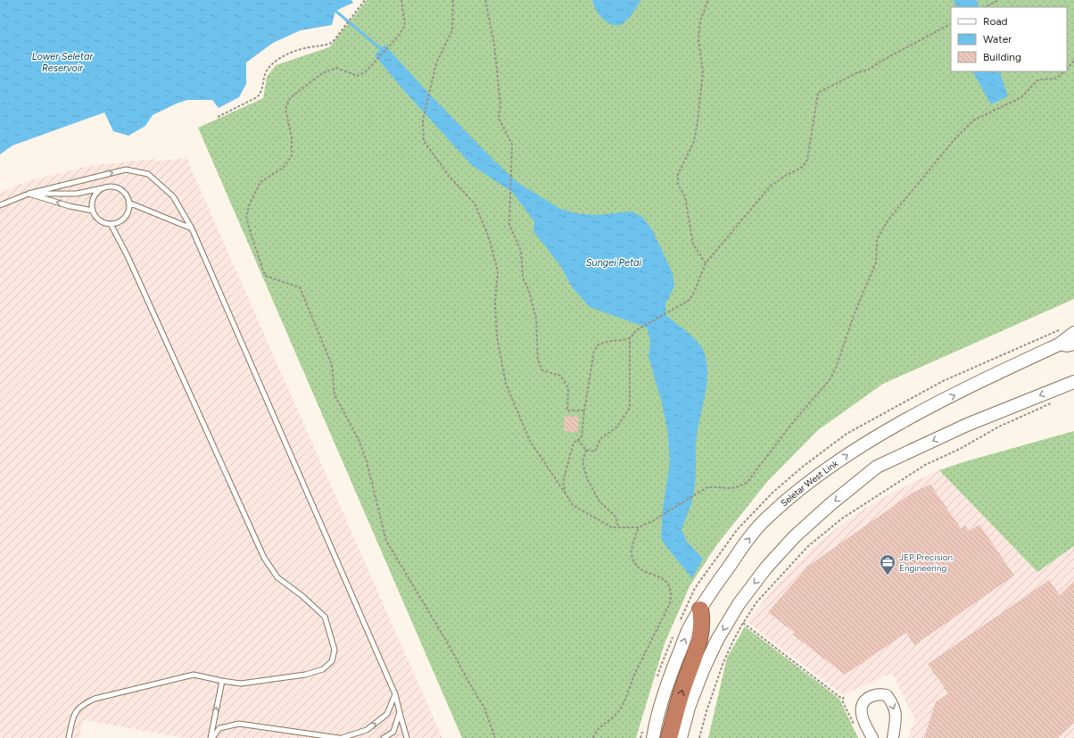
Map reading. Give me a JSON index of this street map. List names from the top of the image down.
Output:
{
  "streets": {
    "main road": ["Seletar West Link"]
  },
  "water": ["Lower Seletar Reservoir", "Sungei Petai"],
  "places": {
    "office": ["JEP Precision Engineering"]
  },
  "legend": ["Road", "Water", "Building"]
}
